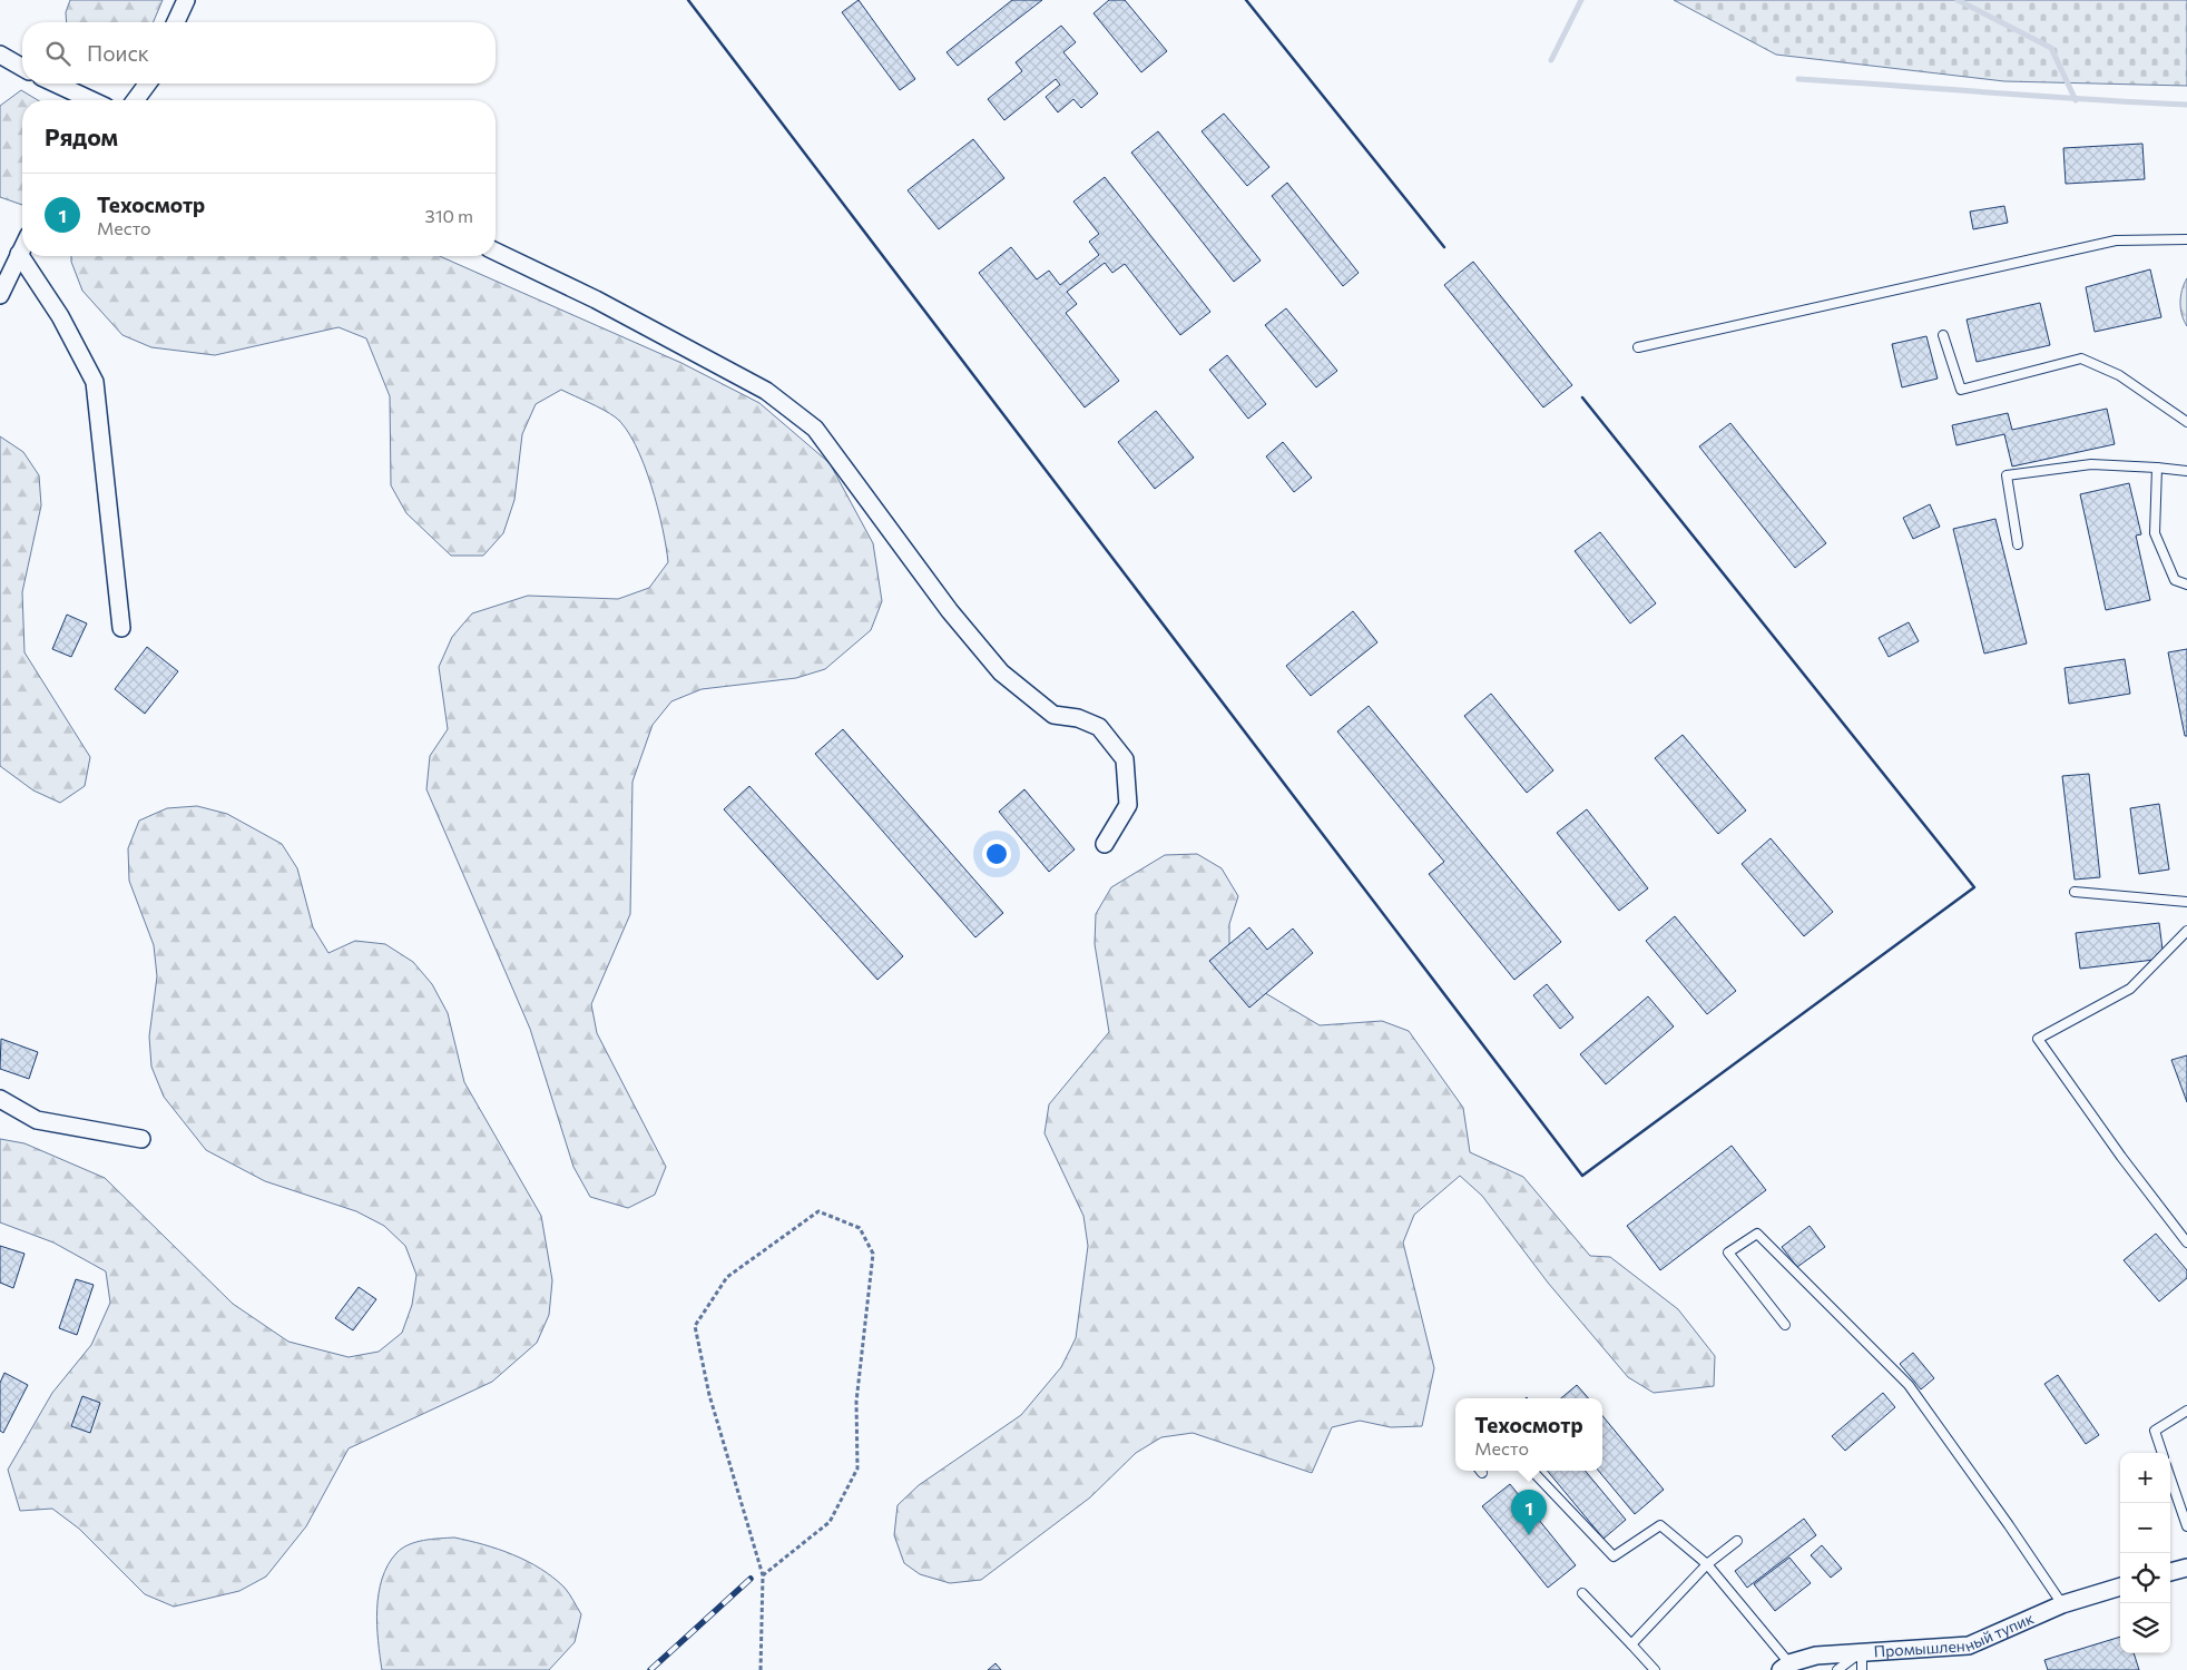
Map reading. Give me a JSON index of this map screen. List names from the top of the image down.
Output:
{
  "streets": {
    "street": ["Промышленный тупик"]
  },
  "page": {
    "search": "Поиск",
    "heading": "Рядом",
    "list": [
      {
        "mark": "1",
        "name": "Техосмотр",
        "note": "Место",
        "value": "310 m"
      }
    ],
    "popup": ["Техосмотр", "Место"],
    "map_buttons": ["+", "−"],
    "pins": "1"
  }
}
